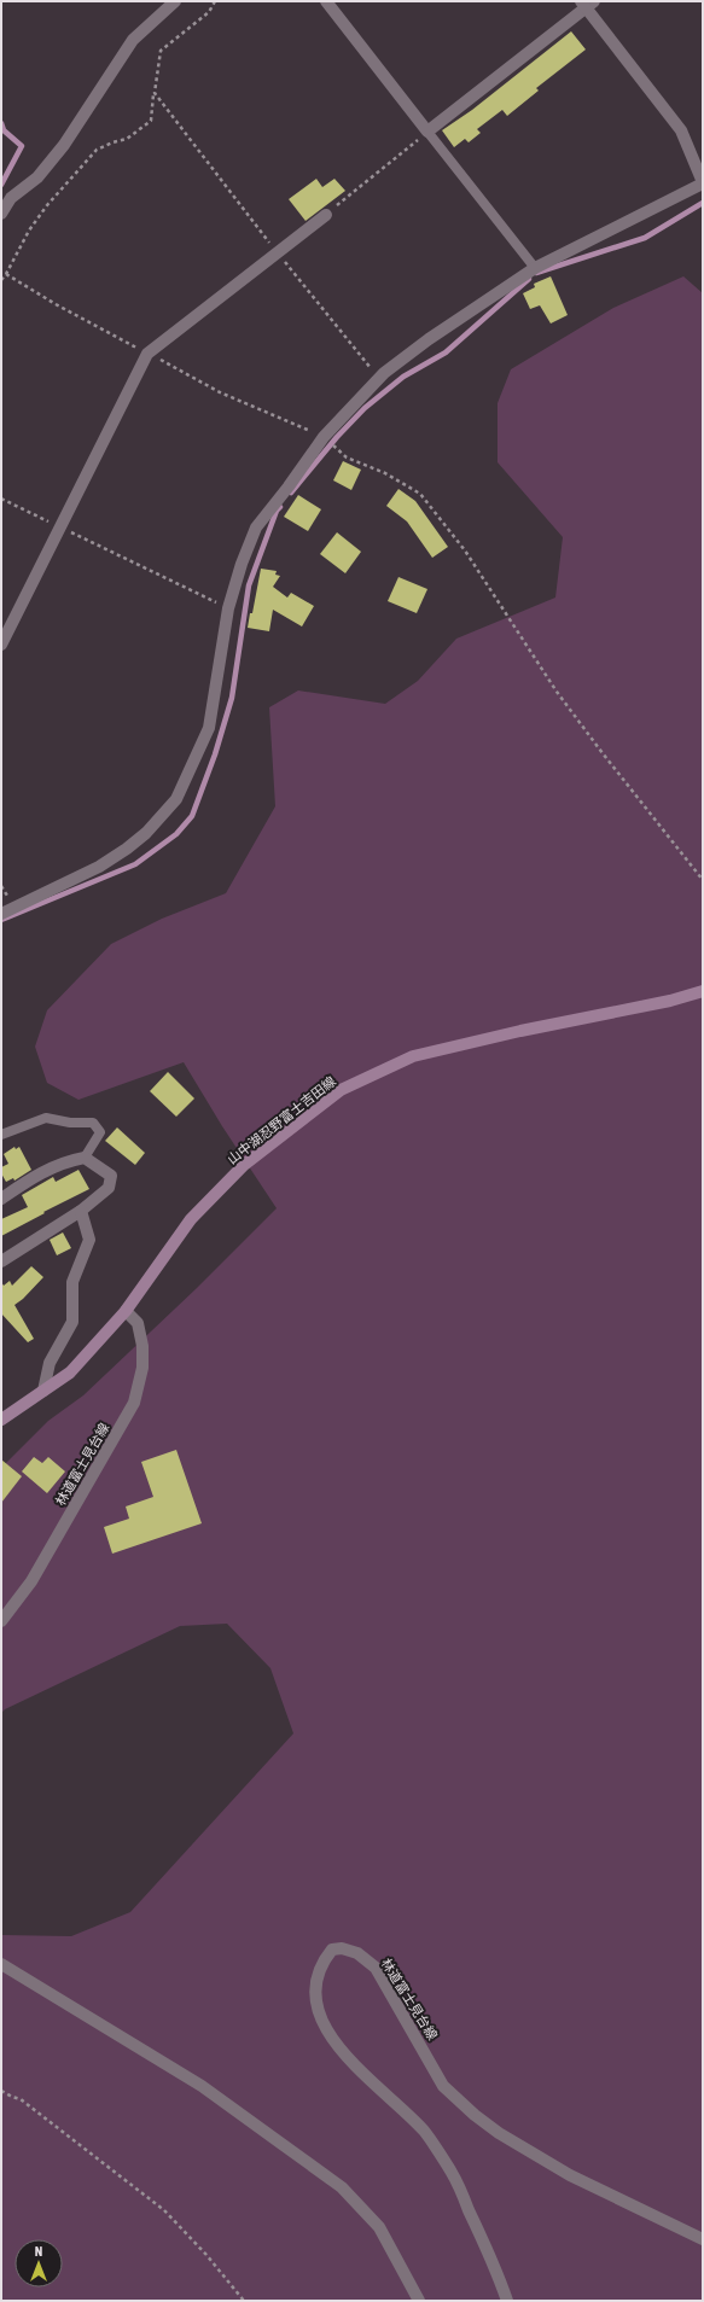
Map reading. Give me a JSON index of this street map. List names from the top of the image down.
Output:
{
  "streets": {
    "main road": ["山中湖忍野富士吉田線"],
    "street": ["林道富士見台線"]
  },
  "crossings": [
    ["山中湖忍野富士吉田線", "林道富士見台線"]
  ],
  "north": "top"
}
